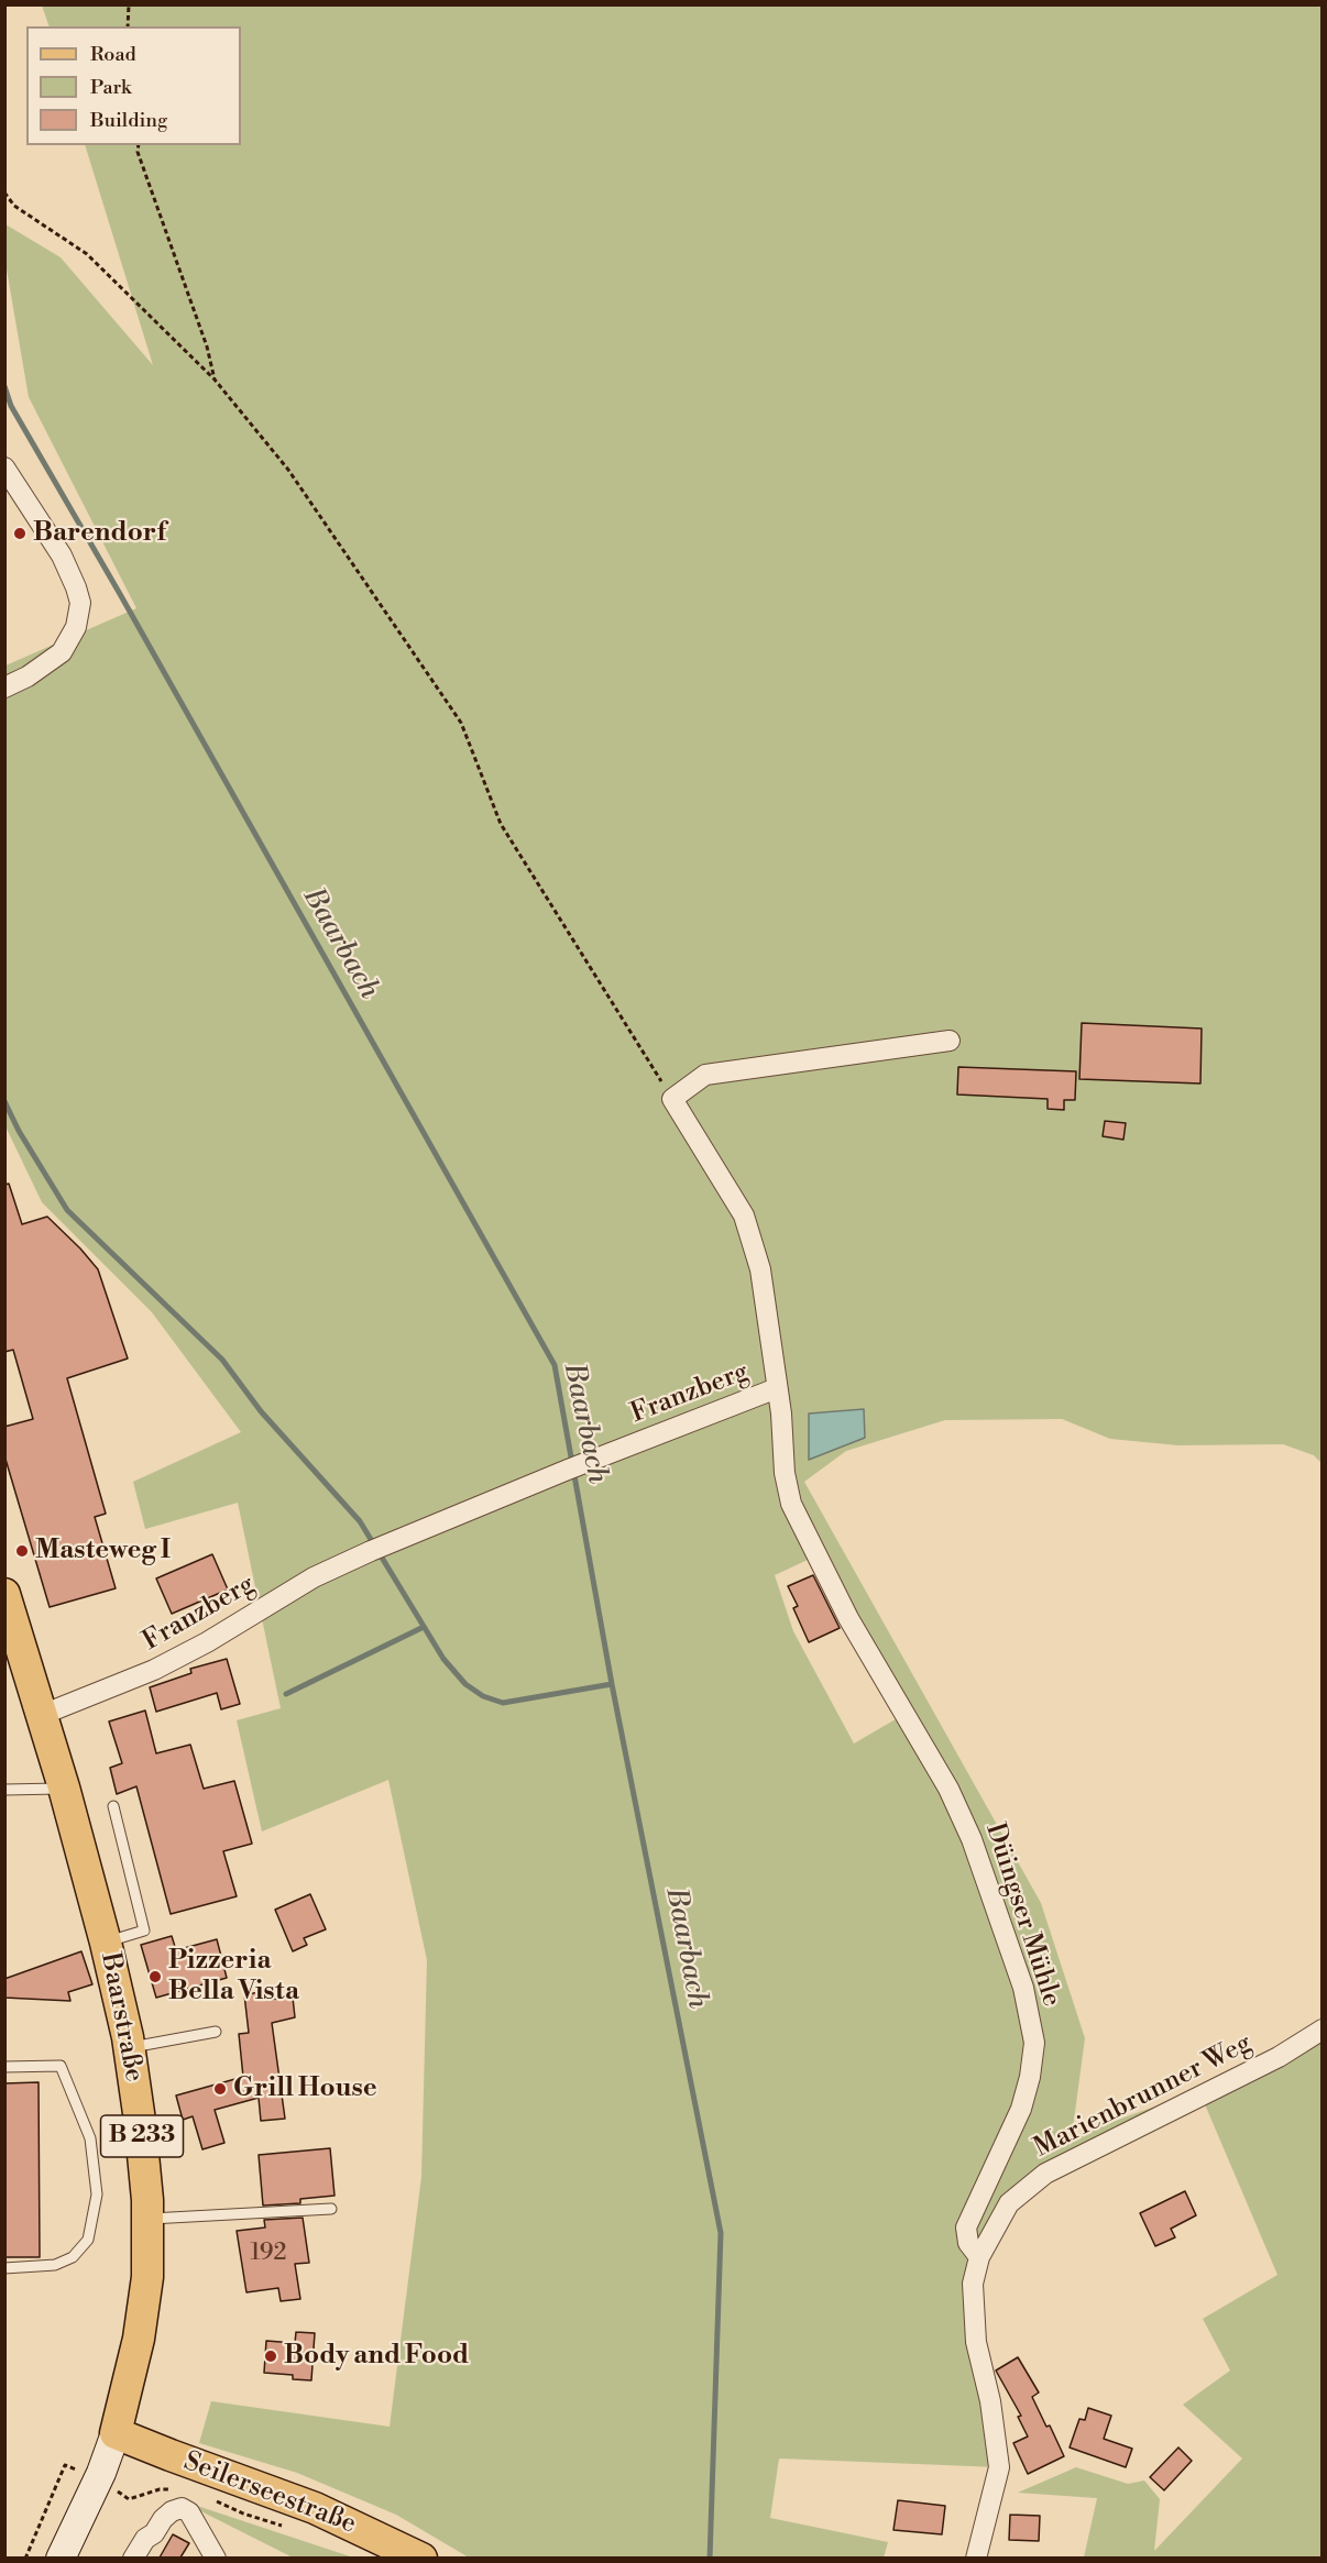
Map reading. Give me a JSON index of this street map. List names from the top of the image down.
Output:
{
  "streets": {
    "main road": ["Baarstraße", "B 233", "Seilerseestraße"],
    "street": ["Franzberg", "Düingser Mühle", "Marienbrunner Weg"]
  },
  "crossings": [
    ["Franzberg", "Düingser Mühle"],
    ["Franzberg", "Baarstraße"],
    ["Düingser Mühle", "Marienbrunner Weg"],
    ["Baarstraße", "Seilerseestraße"]
  ],
  "water": ["Baarbach"],
  "places": [
    "Barendorf",
    "Masteweg I",
    "Pizzeria Bella Vista",
    "Grill House",
    "Body and Food"
  ],
  "house_numbers": ["192"],
  "legend": ["Road", "Park", "Building"]
}
